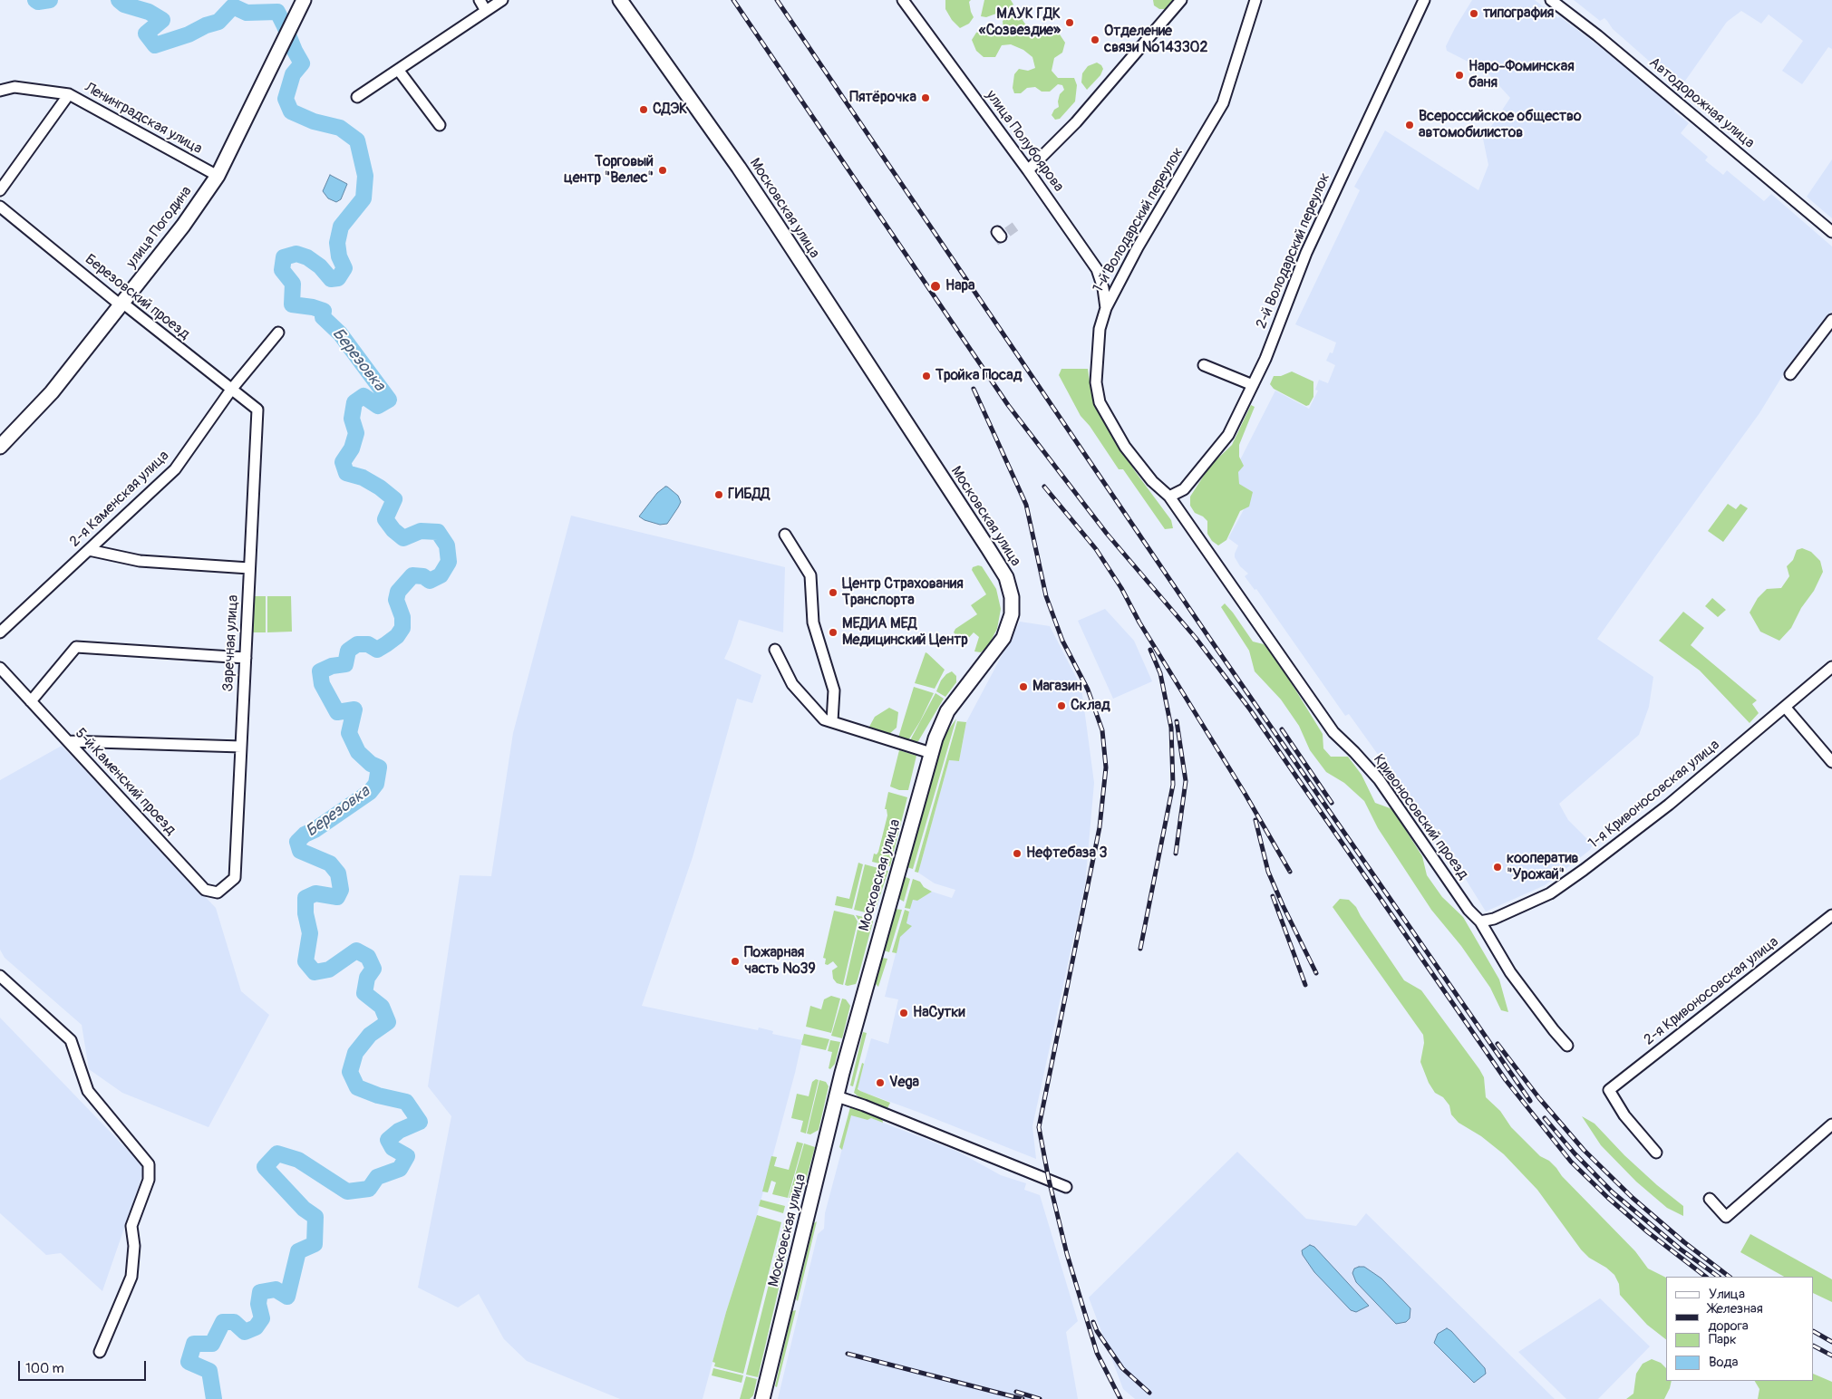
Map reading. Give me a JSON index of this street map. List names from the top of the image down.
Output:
{
  "streets": {
    "main road": ["Московская улица", "улица Погодина"],
    "street": [
      "Автодорожная улица",
      "Ленинградская улица",
      "улица Полубоярова",
      "1-й Володарский переулок",
      "2-й Володарский переулок",
      "Березовский проезд",
      "2-я Каменская улица",
      "Заречная улица",
      "5-й Каменский проезд",
      "1-я Кривоносовская улица",
      "Кривоносовский проезд",
      "2-я Кривоносовская улица"
    ]
  },
  "crossings": [
    ["Ленинградская улица", "улица Погодина"],
    ["улица Полубоярова", "1-й Володарский переулок"],
    ["1-й Володарский переулок", "2-й Володарский переулок"],
    ["1-й Володарский переулок", "Кривоносовский проезд"],
    ["улица Погодина", "Березовский проезд"],
    ["2-й Володарский переулок", "Кривоносовский проезд"],
    ["Березовский проезд", "2-я Каменская улица"],
    ["Березовский проезд", "Заречная улица"],
    ["Заречная улица", "5-й Каменский проезд"],
    ["1-я Кривоносовская улица", "Кривоносовский проезд"]
  ],
  "water": ["Березовка"],
  "places": [
    "типография",
    "МАУК ГДК «Созвездие»",
    "Отделение связи №143302",
    "Наро-Фоминская баня",
    "Пятёрочка",
    "СДЭК",
    "Всероссийское общество автомобилистов",
    "Торговый центр \"Велес\"",
    "Нара",
    "Тройка Посад",
    "ГИБДД",
    "Центр Страхования Транспорта",
    "МЕДИА МЕД Медицинский Центр",
    "Магазин",
    "Склад",
    "Нефтебаза 3",
    "кооператив \"Урожай\"",
    "Пожарная часть №39",
    "НаСутки",
    "Vega"
  ],
  "legend": [
    "Улица",
    "Железная дорога",
    "Парк",
    "Вода"
  ],
  "scale_bar": "100 m"
}
